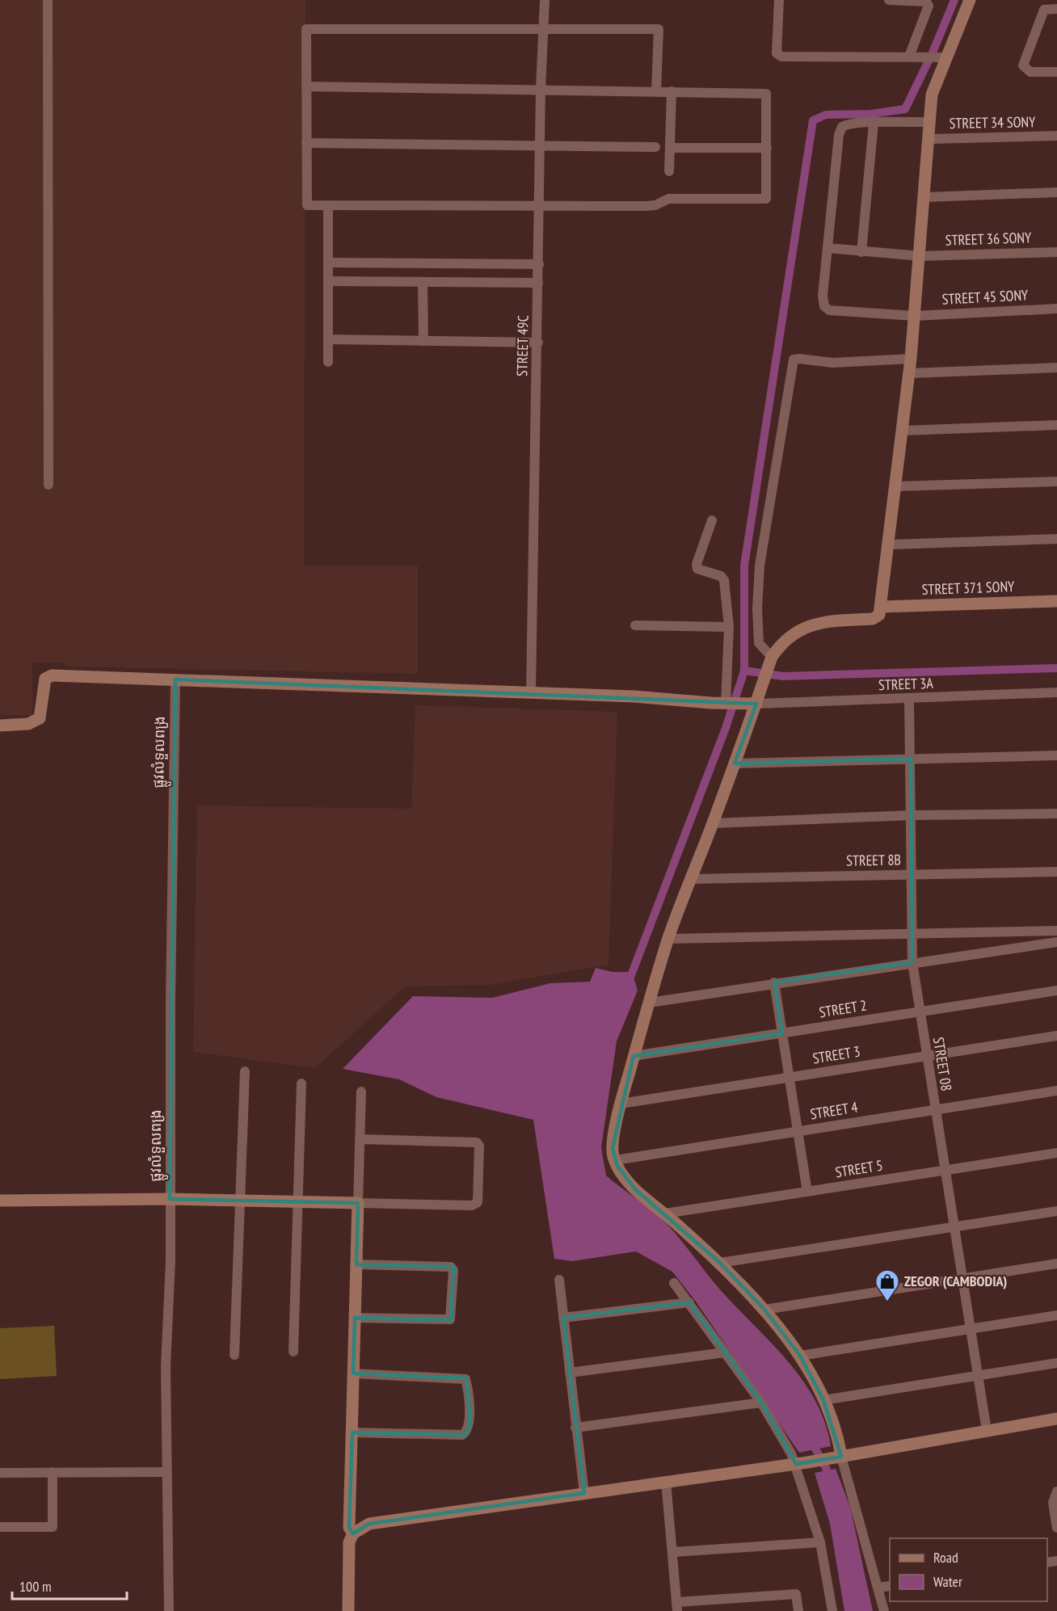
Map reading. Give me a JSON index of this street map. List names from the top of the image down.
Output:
{
  "streets": {
    "street": [
      "STREET 34 SONY",
      "STREET 36 SONY",
      "STREET 45 SONY",
      "STREET 49C",
      "STREET 371 SONY",
      "STREET 3A",
      "ផ្លូវលំទួលពង្រ",
      "STREET 8B",
      "STREET 2",
      "STREET 3",
      "STREET 08",
      "STREET 4",
      "STREET 5"
    ]
  },
  "crossings": [
    ["STREET 36 SONY", "STREET 45 SONY"],
    ["STREET 3A", "STREET 08"],
    ["STREET 8B", "STREET 08"],
    ["STREET 2", "STREET 08"],
    ["STREET 3", "STREET 08"],
    ["STREET 08", "STREET 4"],
    ["STREET 08", "STREET 5"]
  ],
  "places": {
    "shop": ["ZEGOR (CAMBODIA)"]
  },
  "legend": ["Road", "Water"],
  "scale_bar": "100 m"
}
